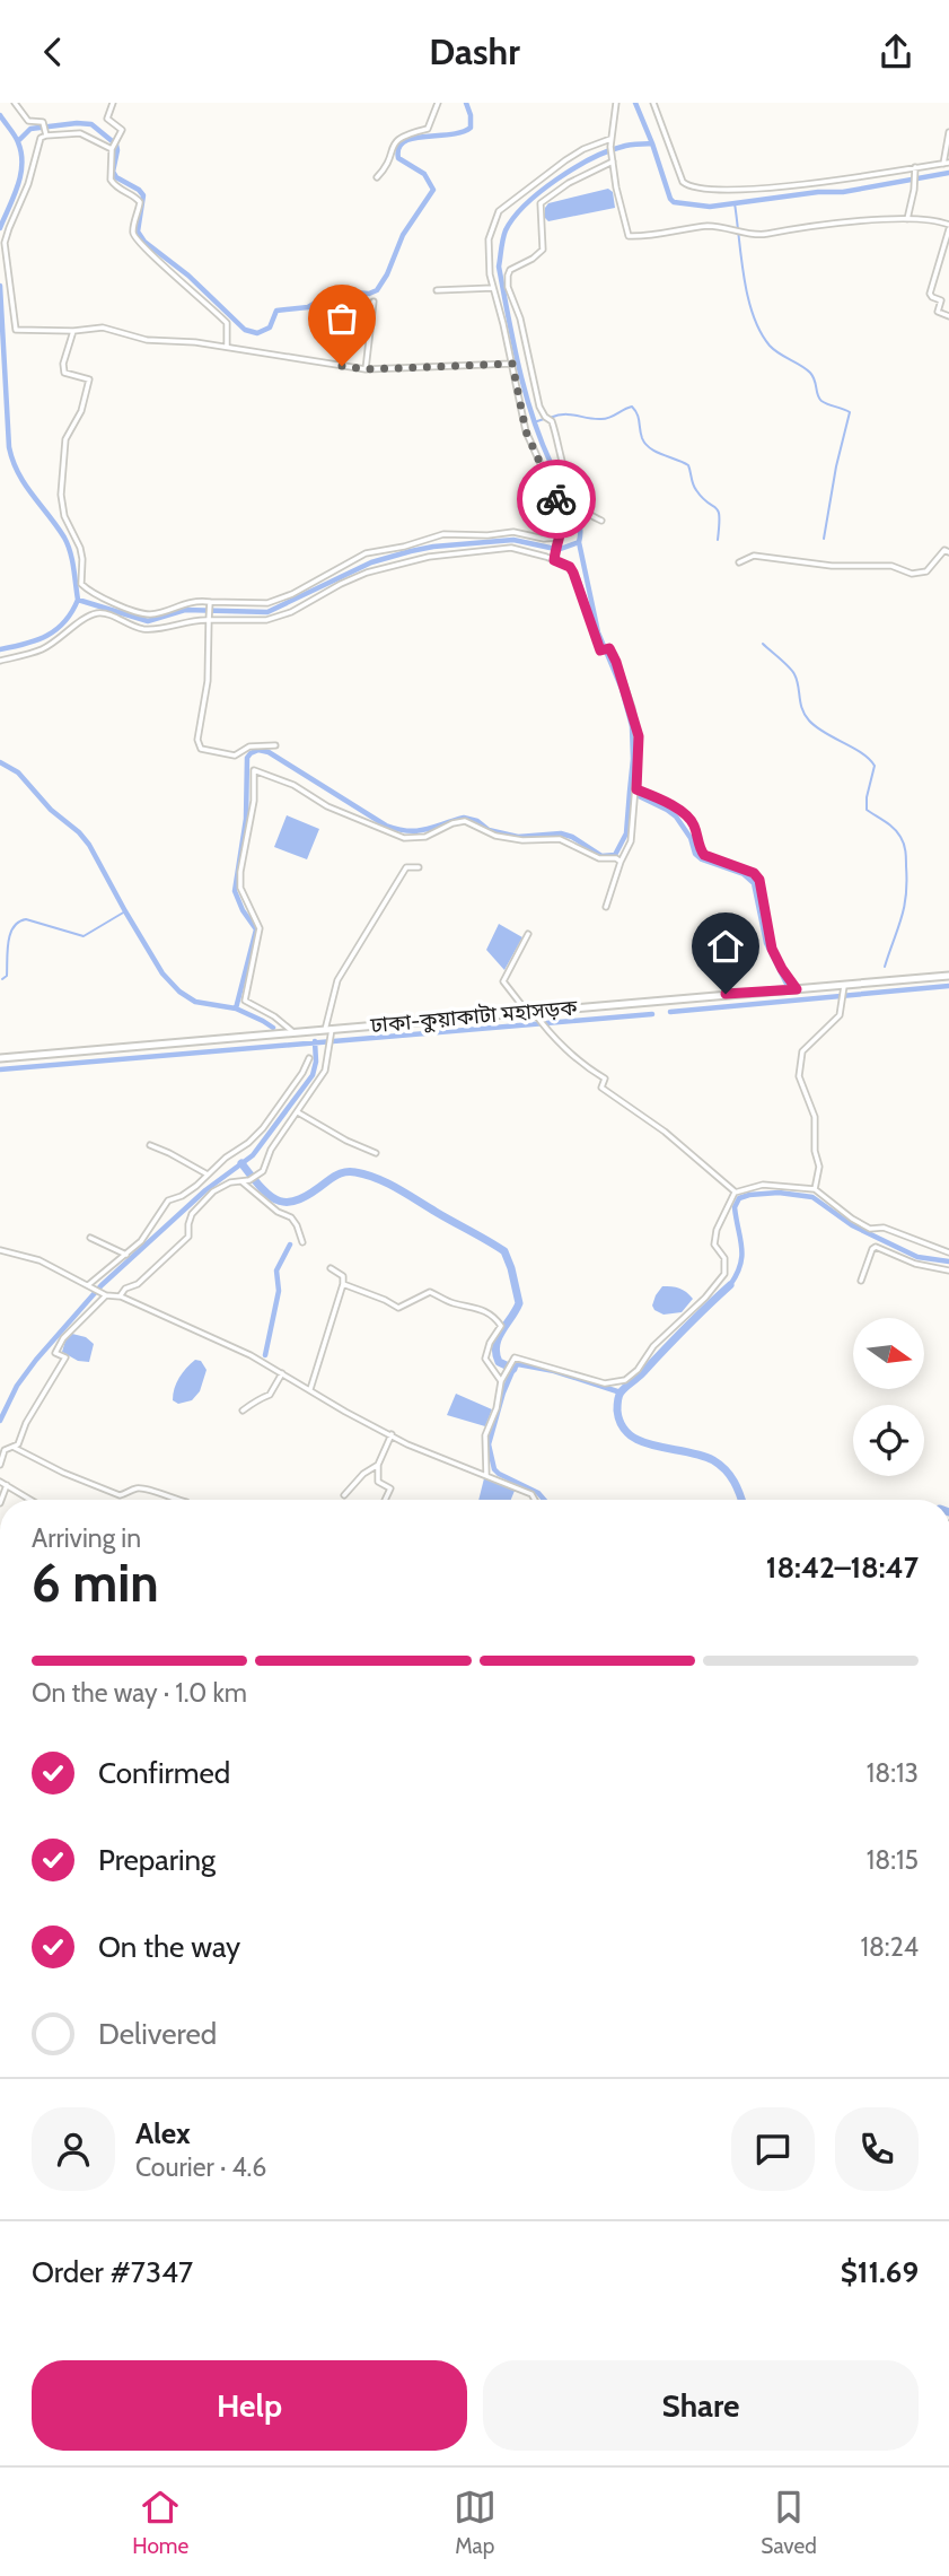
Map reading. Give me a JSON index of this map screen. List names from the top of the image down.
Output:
{
  "streets": {
    "main road": ["ঢাকা-কুয়াকাটা মহাসড়ক"]
  },
  "north": "right",
  "page": {
    "header": "Dashr",
    "heading": ["6 min", "Arriving in", "18:42–18:47"],
    "panel": [
      "Alex",
      "Courier · 4.6",
      "Order #7347",
      "$11.69"
    ],
    "bar": "On the way · 1.0 km",
    "list": [
      ["Confirmed", "18:13"],
      ["Preparing", "18:15"],
      ["On the way", "18:24"],
      "Delivered"
    ],
    "buttons": ["Help", "Share"],
    "tabs": ["Home", "Map", "Saved"]
  }
}
